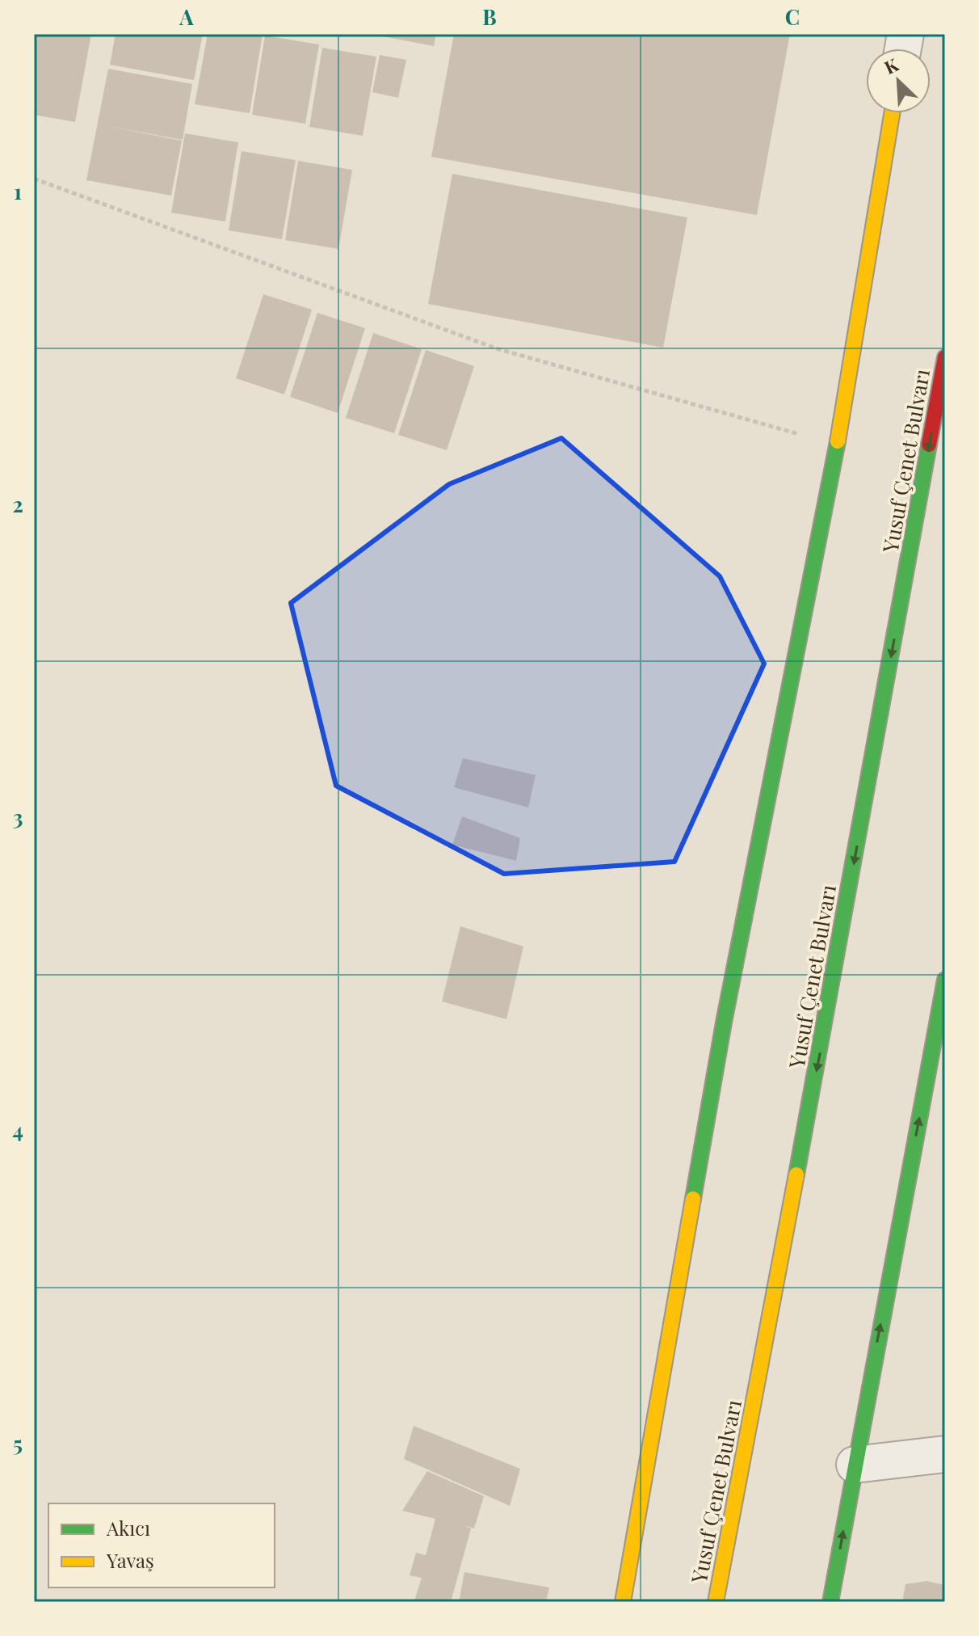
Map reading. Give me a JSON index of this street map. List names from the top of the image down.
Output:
{
  "streets": {
    "main road": ["Yusuf Çenet Bulvarı"]
  },
  "legend": ["Akıcı", "Yavaş"],
  "north": "top left",
  "grid": {
    "columns": ["A", "B", "C"],
    "rows": [
      "1",
      "2",
      "3",
      "4",
      "5"
    ]
  }
}
